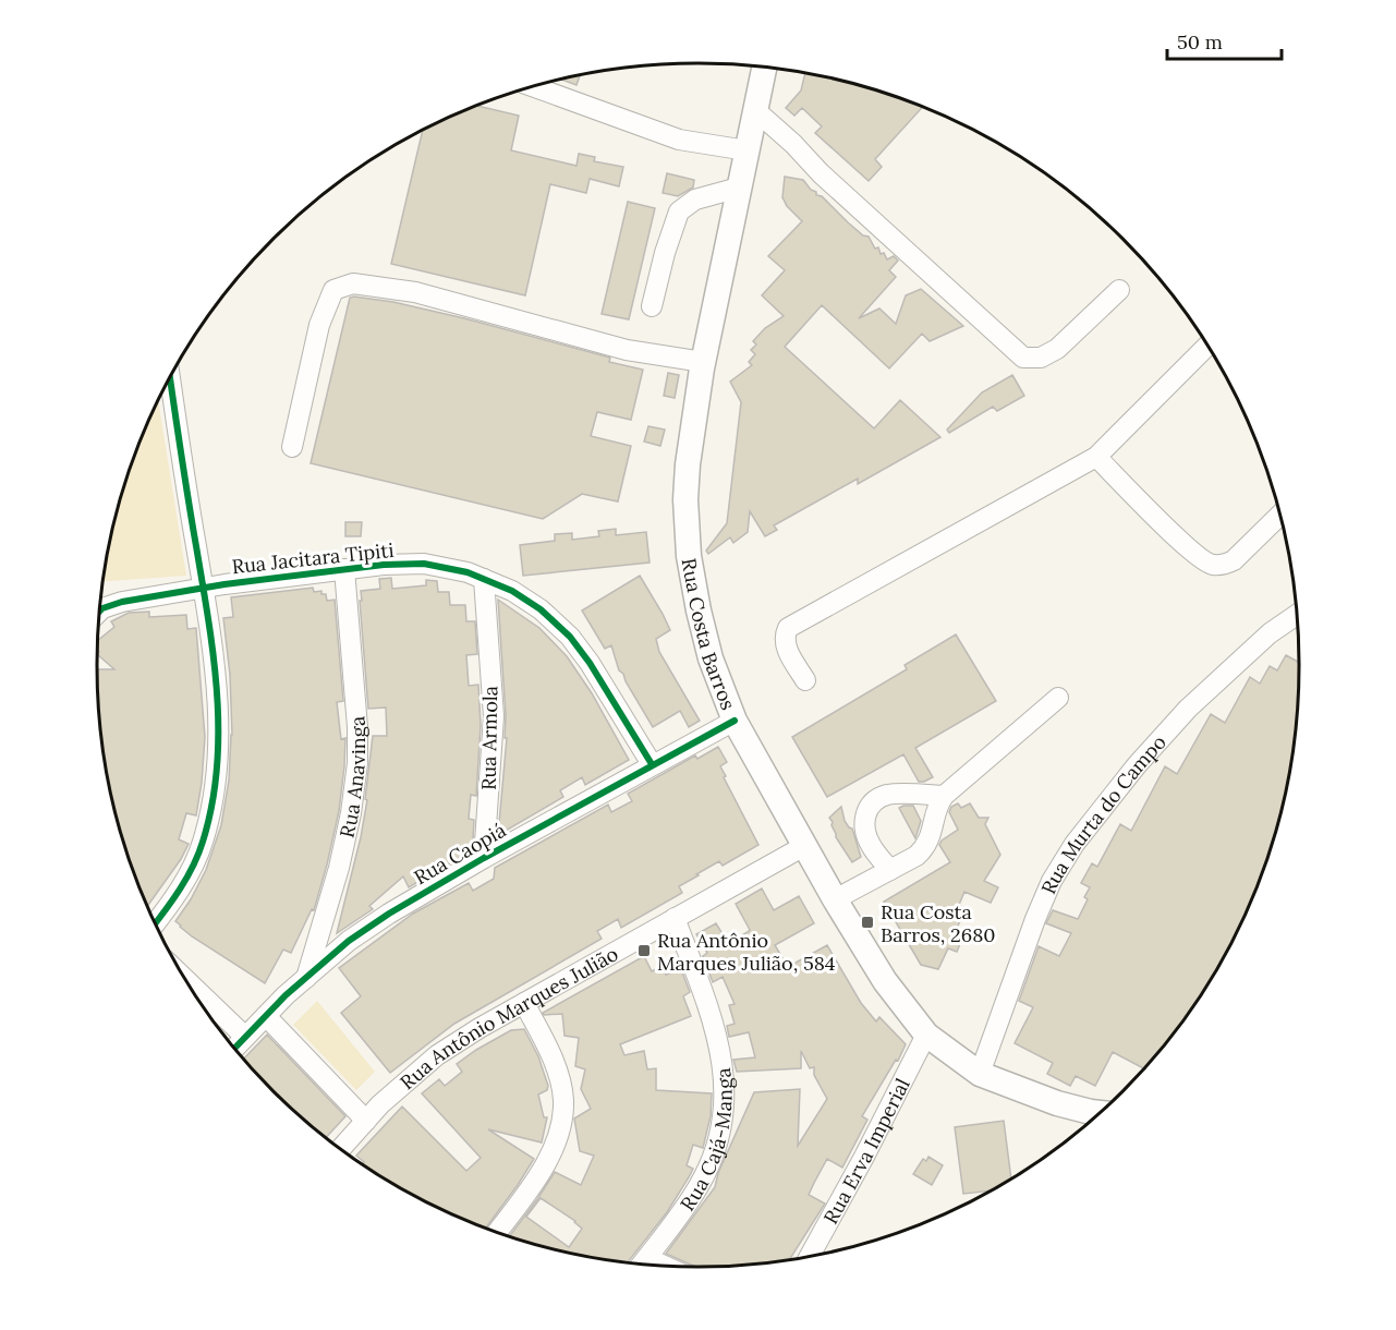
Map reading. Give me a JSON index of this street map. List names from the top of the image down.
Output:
{
  "streets": {
    "main road": ["Rua Costa Barros"],
    "street": [
      "Rua Jacitara Tipiti",
      "Rua Armola",
      "Rua Anavinga",
      "Rua Murta do Campo",
      "Rua Caopiá",
      "Rua Antônio Marques Julião",
      "Rua Cajá-Manga",
      "Rua Erva Imperial"
    ]
  },
  "crossings": [
    ["Rua Jacitara Tipiti", "Rua Armola"],
    ["Rua Jacitara Tipiti", "Rua Anavinga"],
    ["Rua Jacitara Tipiti", "Rua Caopiá"],
    ["Rua Costa Barros", "Rua Murta do Campo"],
    ["Rua Costa Barros", "Rua Caopiá"],
    ["Rua Costa Barros", "Rua Antônio Marques Julião"],
    ["Rua Costa Barros", "Rua Erva Imperial"],
    ["Rua Armola", "Rua Caopiá"],
    ["Rua Anavinga", "Rua Caopiá"],
    ["Rua Antônio Marques Julião", "Rua Cajá-Manga"]
  ],
  "places": {
    "transit": ["Rua Costa Barros, 2680", "Rua Antônio Marques Julião, 584"]
  },
  "scale_bar": "50 m"
}
